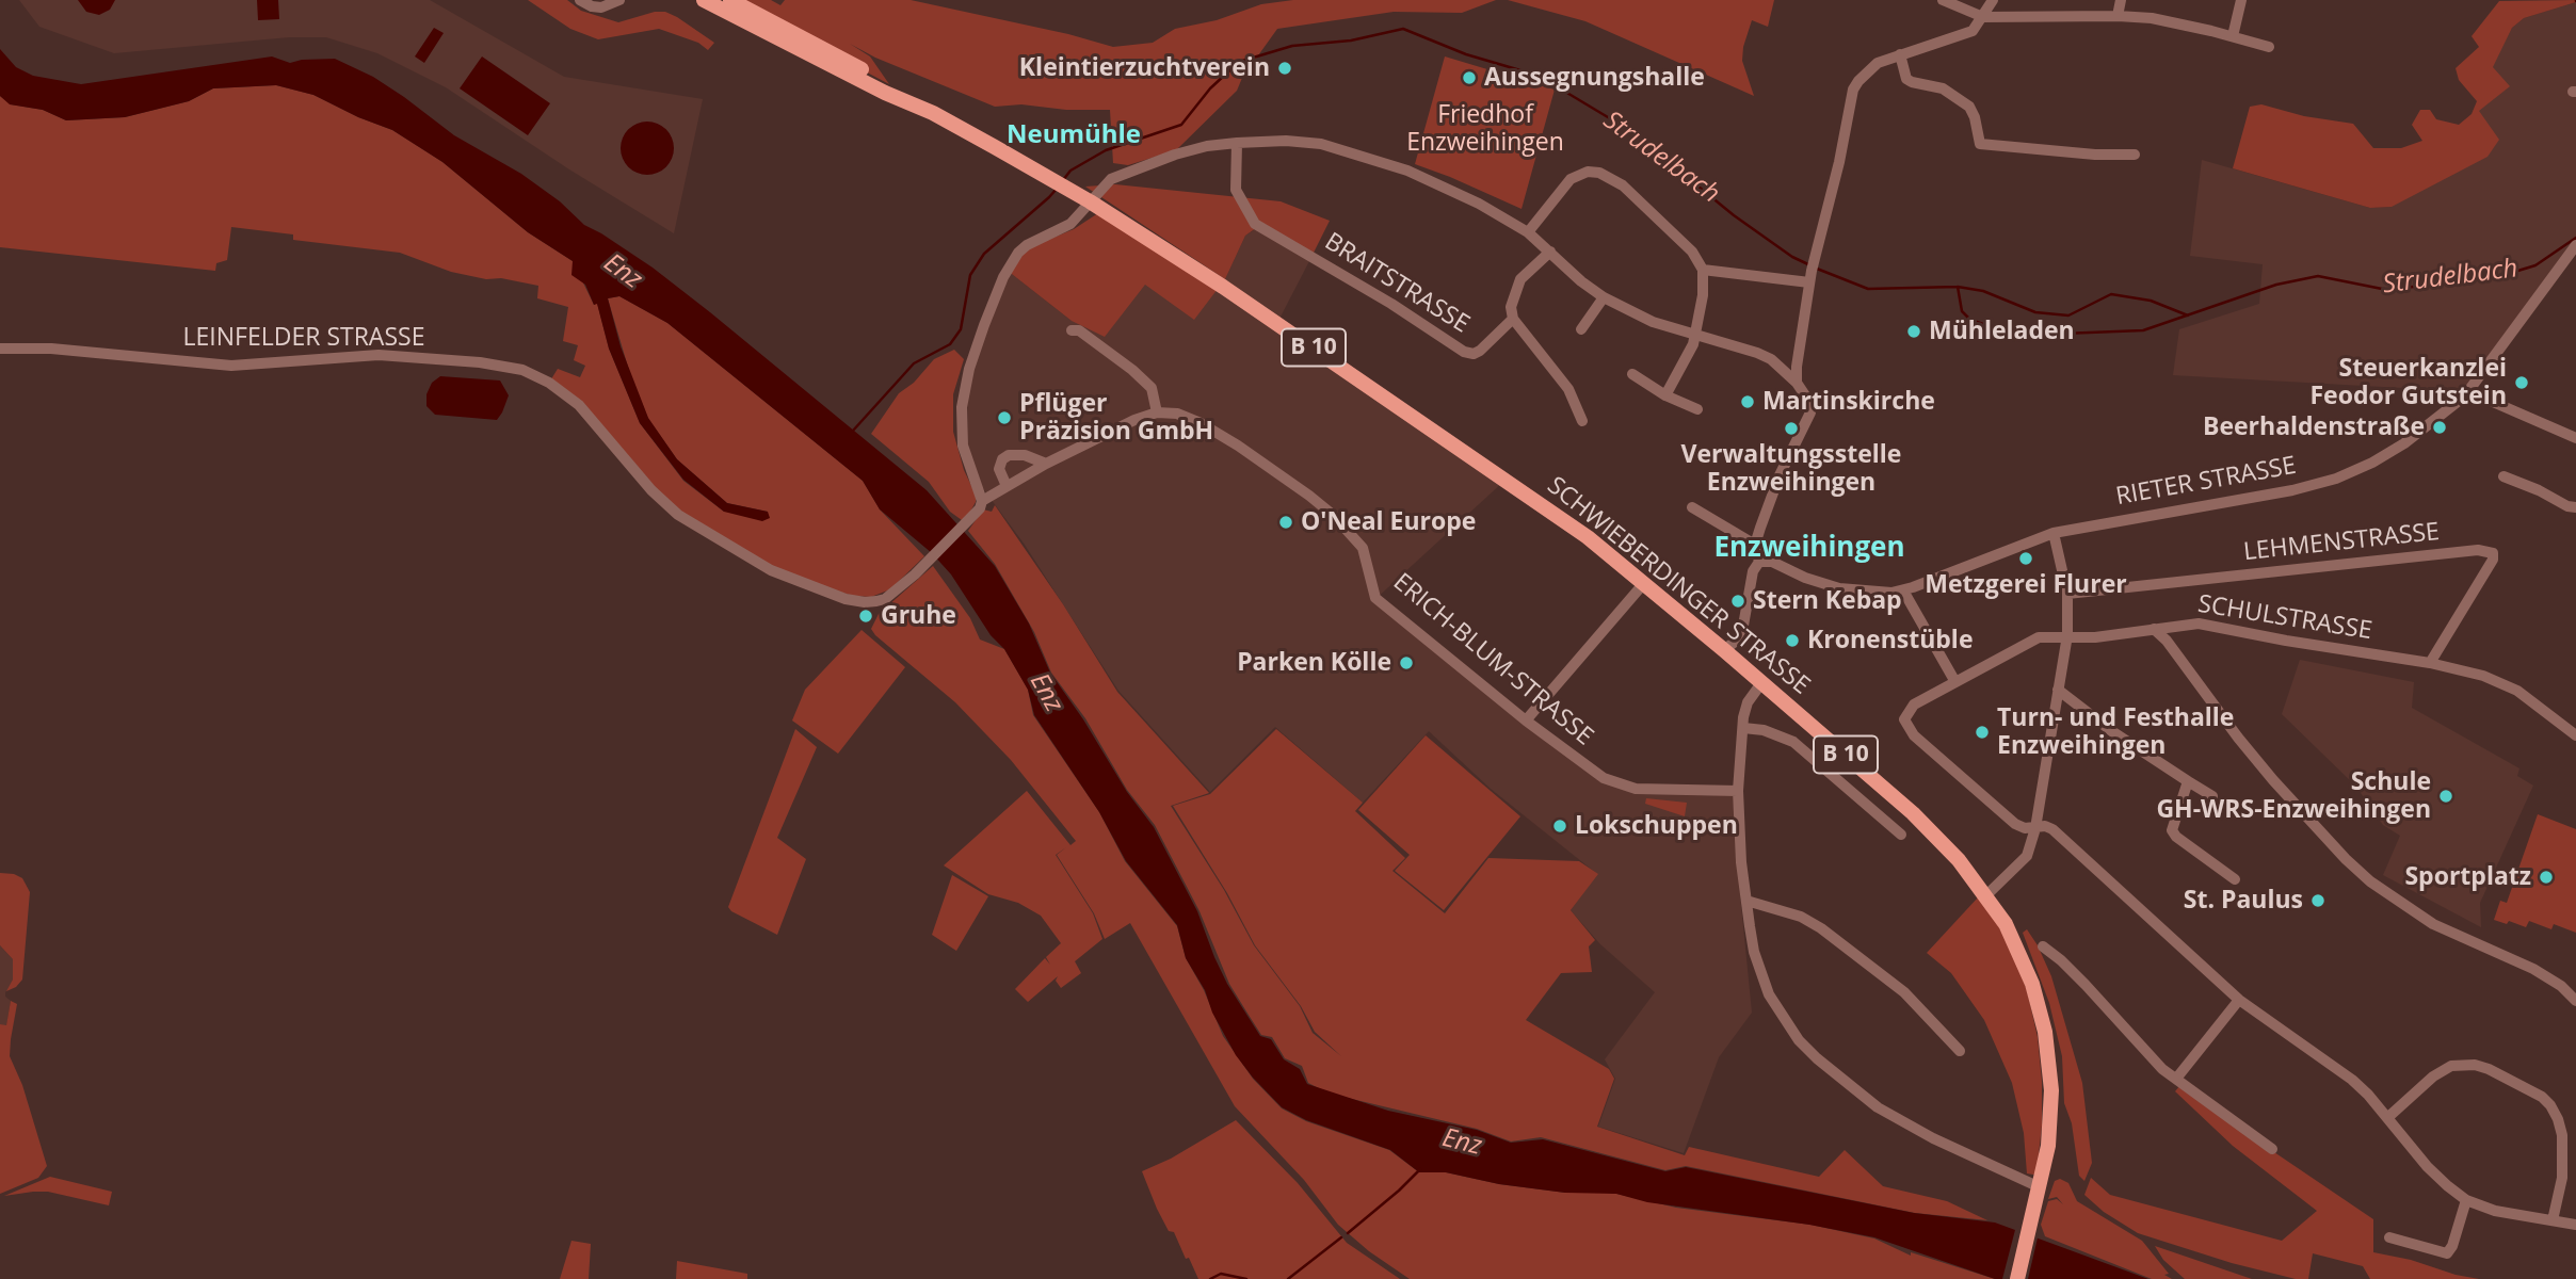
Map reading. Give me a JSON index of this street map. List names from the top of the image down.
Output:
{
  "streets": {
    "main road": ["B 10", "SCHWIEBERDINGER STRASSE"],
    "street": [
      "BRAITSTRASSE",
      "LEINFELDER STRASSE",
      "RIETER STRASSE",
      "LEHMENSTRASSE",
      "SCHULSTRASSE",
      "ERICH-BLUM-STRASSE"
    ]
  },
  "crossings": [
    ["LEHMENSTRASSE", "SCHULSTRASSE"]
  ],
  "districts": ["Neumühle", "Enzweihingen"],
  "water": ["Strudelbach", "Enz"],
  "parks": ["Friedhof Enzweihingen"],
  "places": [
    "Kleintierzuchtverein",
    "Aussegnungshalle",
    "Mühleladen",
    "Steuerkanzlei Feodor Gutstein",
    "Martinskirche",
    "Pflüger Präzision GmbH",
    "Beerhaldenstraße",
    "Verwaltungsstelle Enzweihingen",
    "O'Neal Europe",
    "Metzgerei Flurer",
    "Stern Kebap",
    "Gruhe",
    "Kronenstüble",
    "Parken Kölle",
    "Turn- und Festhalle Enzweihingen",
    "Schule GH-WRS-Enzweihingen",
    "Lokschuppen",
    "Sportplatz",
    "St. Paulus"
  ]
}
